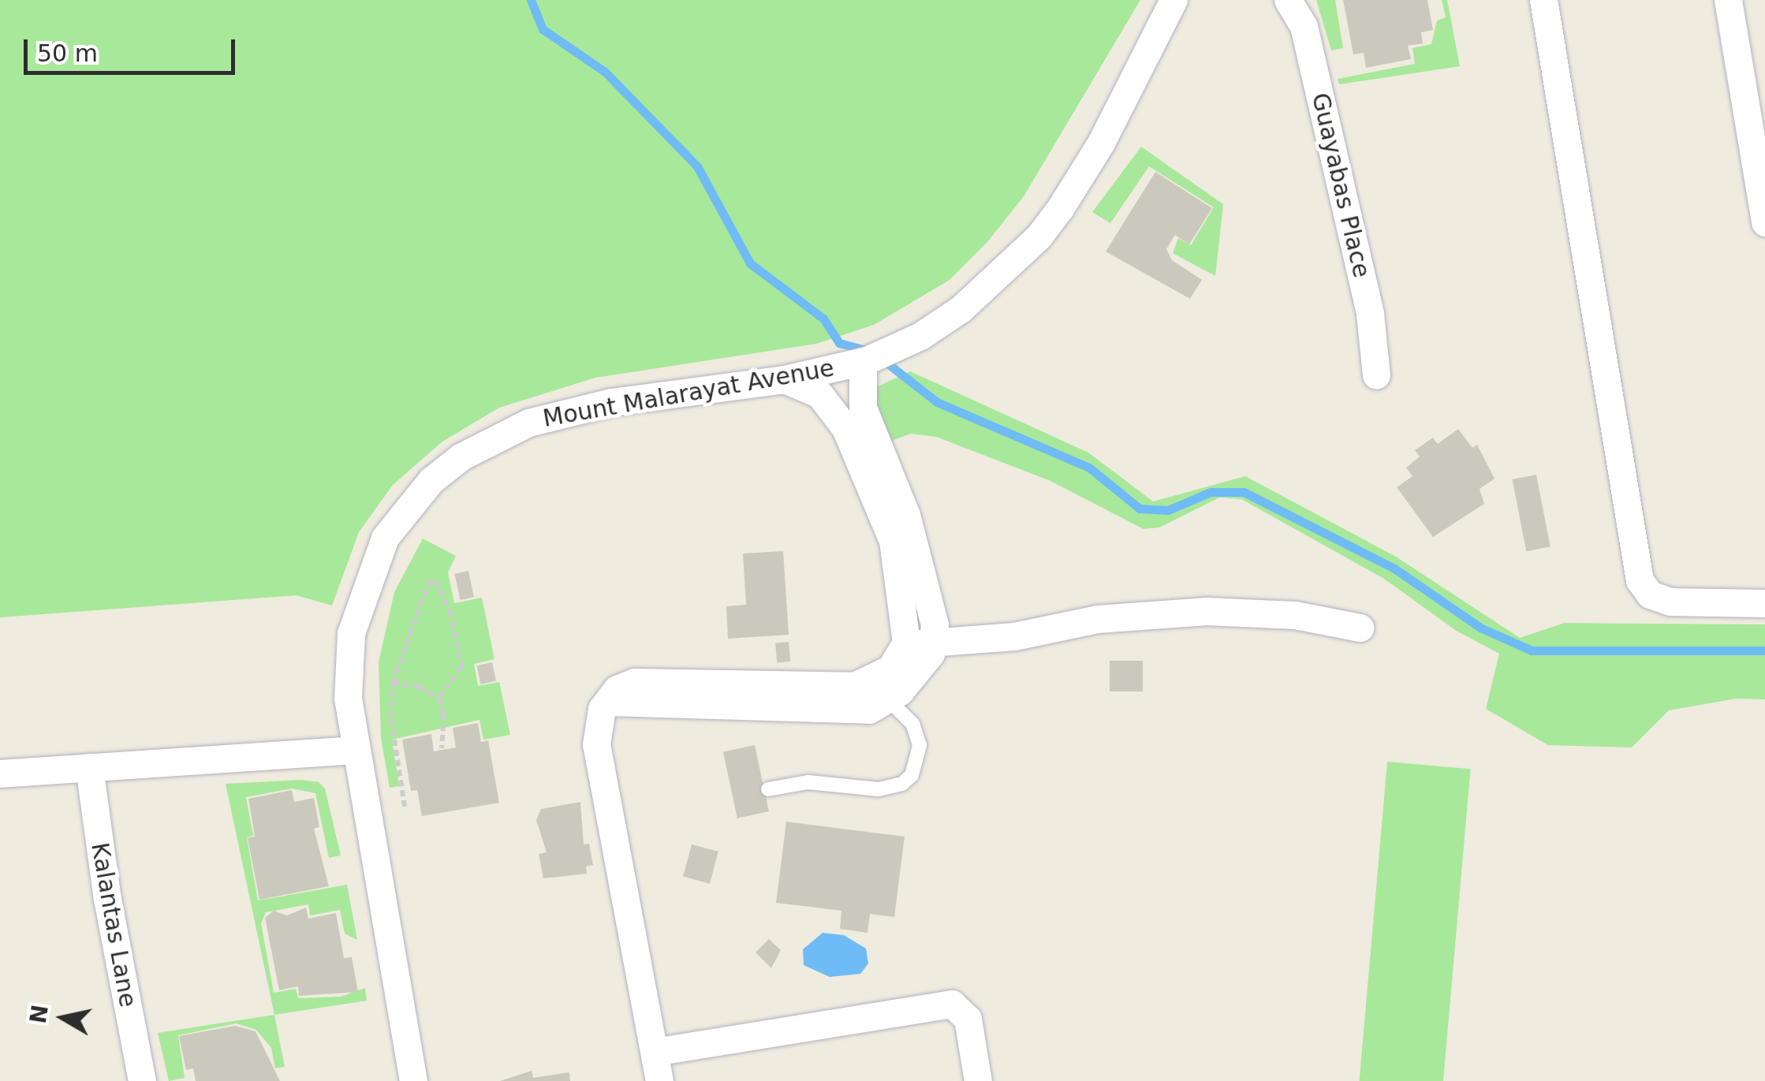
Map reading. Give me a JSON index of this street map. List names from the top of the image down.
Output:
{
  "streets": {
    "street": ["Guayabas Place", "Mount Malarayat Avenue", "Kalantas Lane"]
  },
  "scale_bar": "50 m",
  "north": "left"
}
